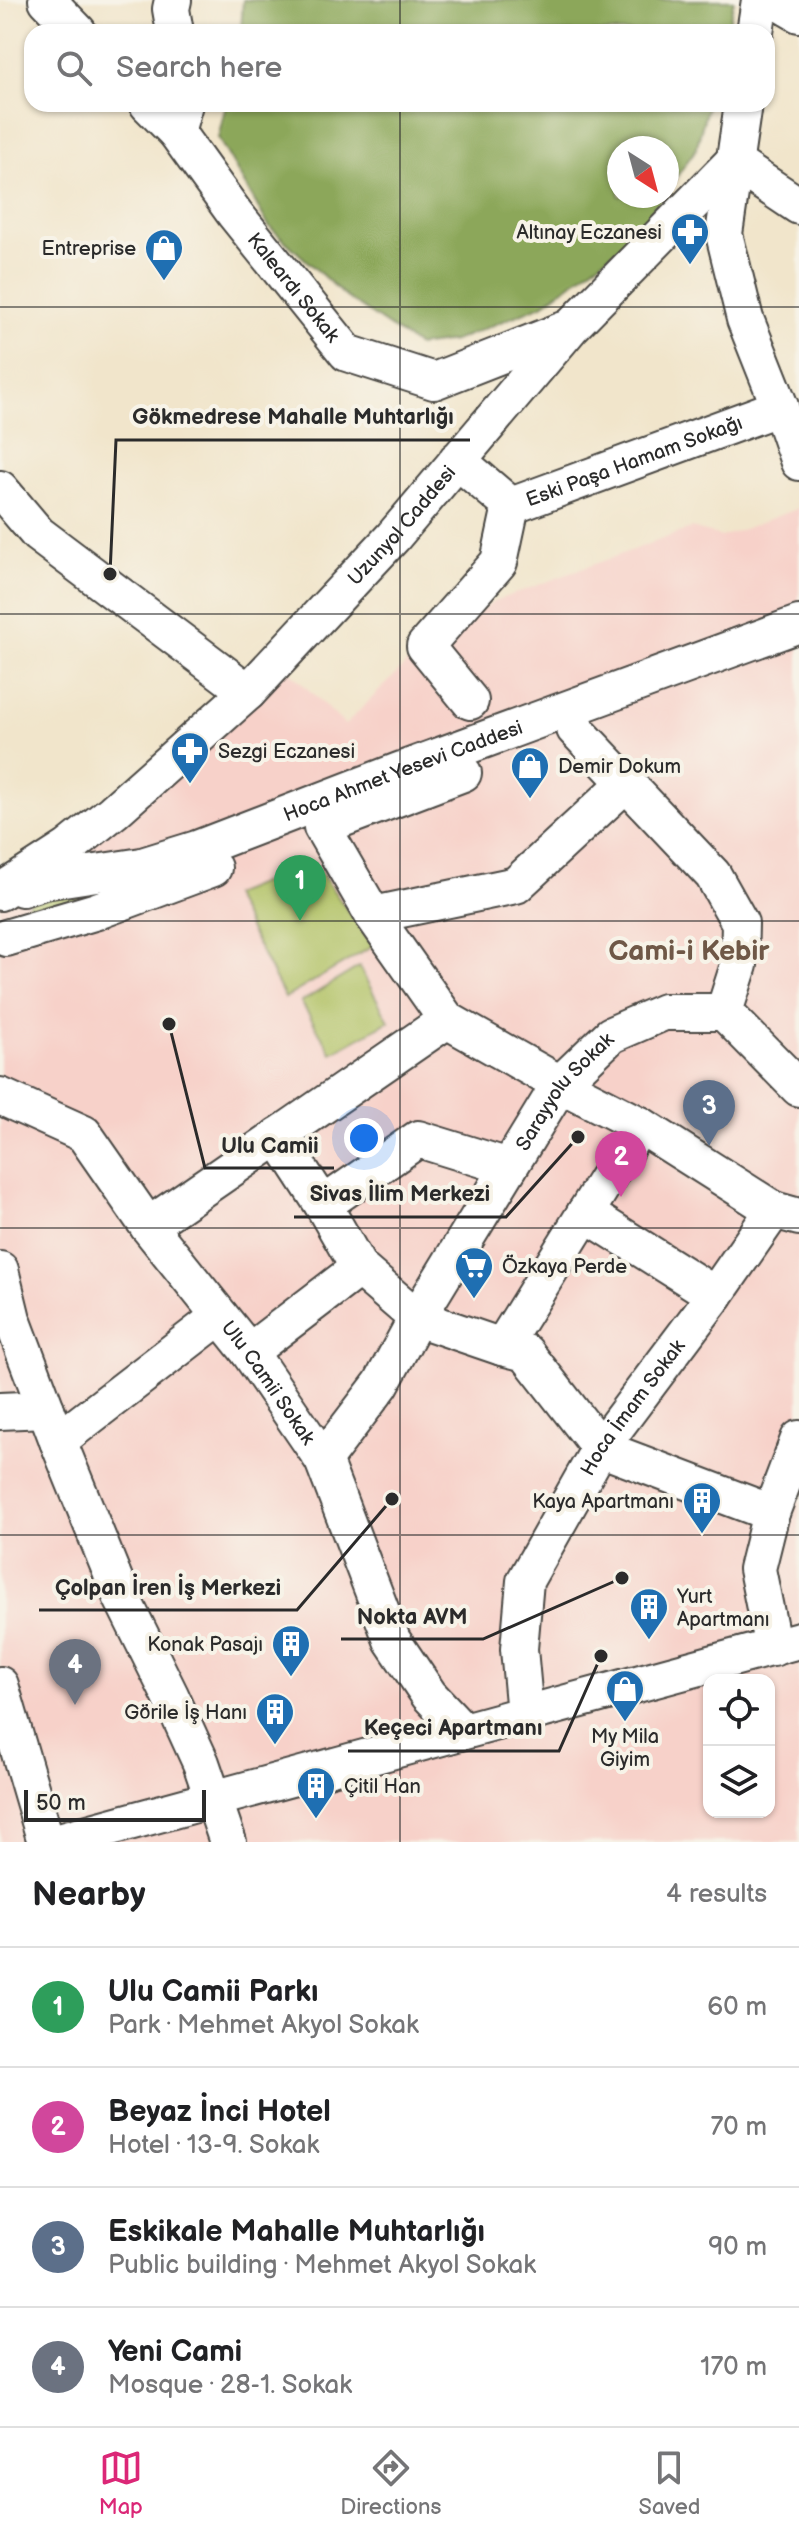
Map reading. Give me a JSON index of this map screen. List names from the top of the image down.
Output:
{
  "streets": {
    "street": [
      "Kaleardı Sokak",
      "Eski Paşa Hamam Sokağı",
      "Uzunyol Caddesi",
      "Hoca Ahmet Yesevi Caddesi",
      "Sarayyolu Sokak",
      "Ulu Camii Sokak",
      "Hoca İmam Sokak"
    ]
  },
  "crossings": [
    ["Kaleardı Sokak", "Uzunyol Caddesi"],
    ["Eski Paşa Hamam Sokağı", "Uzunyol Caddesi"],
    ["Uzunyol Caddesi", "Hoca Ahmet Yesevi Caddesi"],
    ["Sarayyolu Sokak", "Ulu Camii Sokak"]
  ],
  "districts": ["Cami-i Kebir"],
  "places": {
    "pharmacy": ["Altınay Eczanesi", "Sezgi Eczanesi"],
    "shop": ["Entreprise", "Demir Dokum", "My Mila Giyim"],
    "other": [
      "Gökmedrese Mahalle Muhtarlığı",
      "Ulu Camii",
      "Sivas İlim Merkezi",
      "Çolpan İren İş Merkezi",
      "Nokta AVM",
      "Keçeci Apartmanı"
    ],
    "supermarket": ["Özkaya Perde"],
    "building": [
      "Kaya Apartmanı",
      "Yurt Apartmanı",
      "Konak Pasajı",
      "Görile İş Hanı",
      "Çitil Han"
    ]
  },
  "scale_bar": "50 m",
  "north": "bottom right",
  "page": {
    "search": "Search here",
    "pins": [
      "1",
      "3",
      "2",
      "4"
    ],
    "scale": "50 m",
    "heading": ["Nearby", "4 results"],
    "list": [
      {
        "mark": "1",
        "name": "Ulu Camii Parkı",
        "note": "Park · Mehmet Akyol Sokak",
        "value": "60 m"
      },
      {
        "mark": "2",
        "name": "Beyaz İnci Hotel",
        "note": "Hotel · 13-9. Sokak",
        "value": "70 m"
      },
      {
        "mark": "3",
        "name": "Eskikale Mahalle Muhtarlığı",
        "note": "Public building · Mehmet Akyol Sokak",
        "value": "90 m"
      },
      {
        "mark": "4",
        "name": "Yeni Cami",
        "note": "Mosque · 28-1. Sokak",
        "value": "170 m"
      }
    ],
    "nav": ["Map", "Directions", "Saved"]
  }
}
